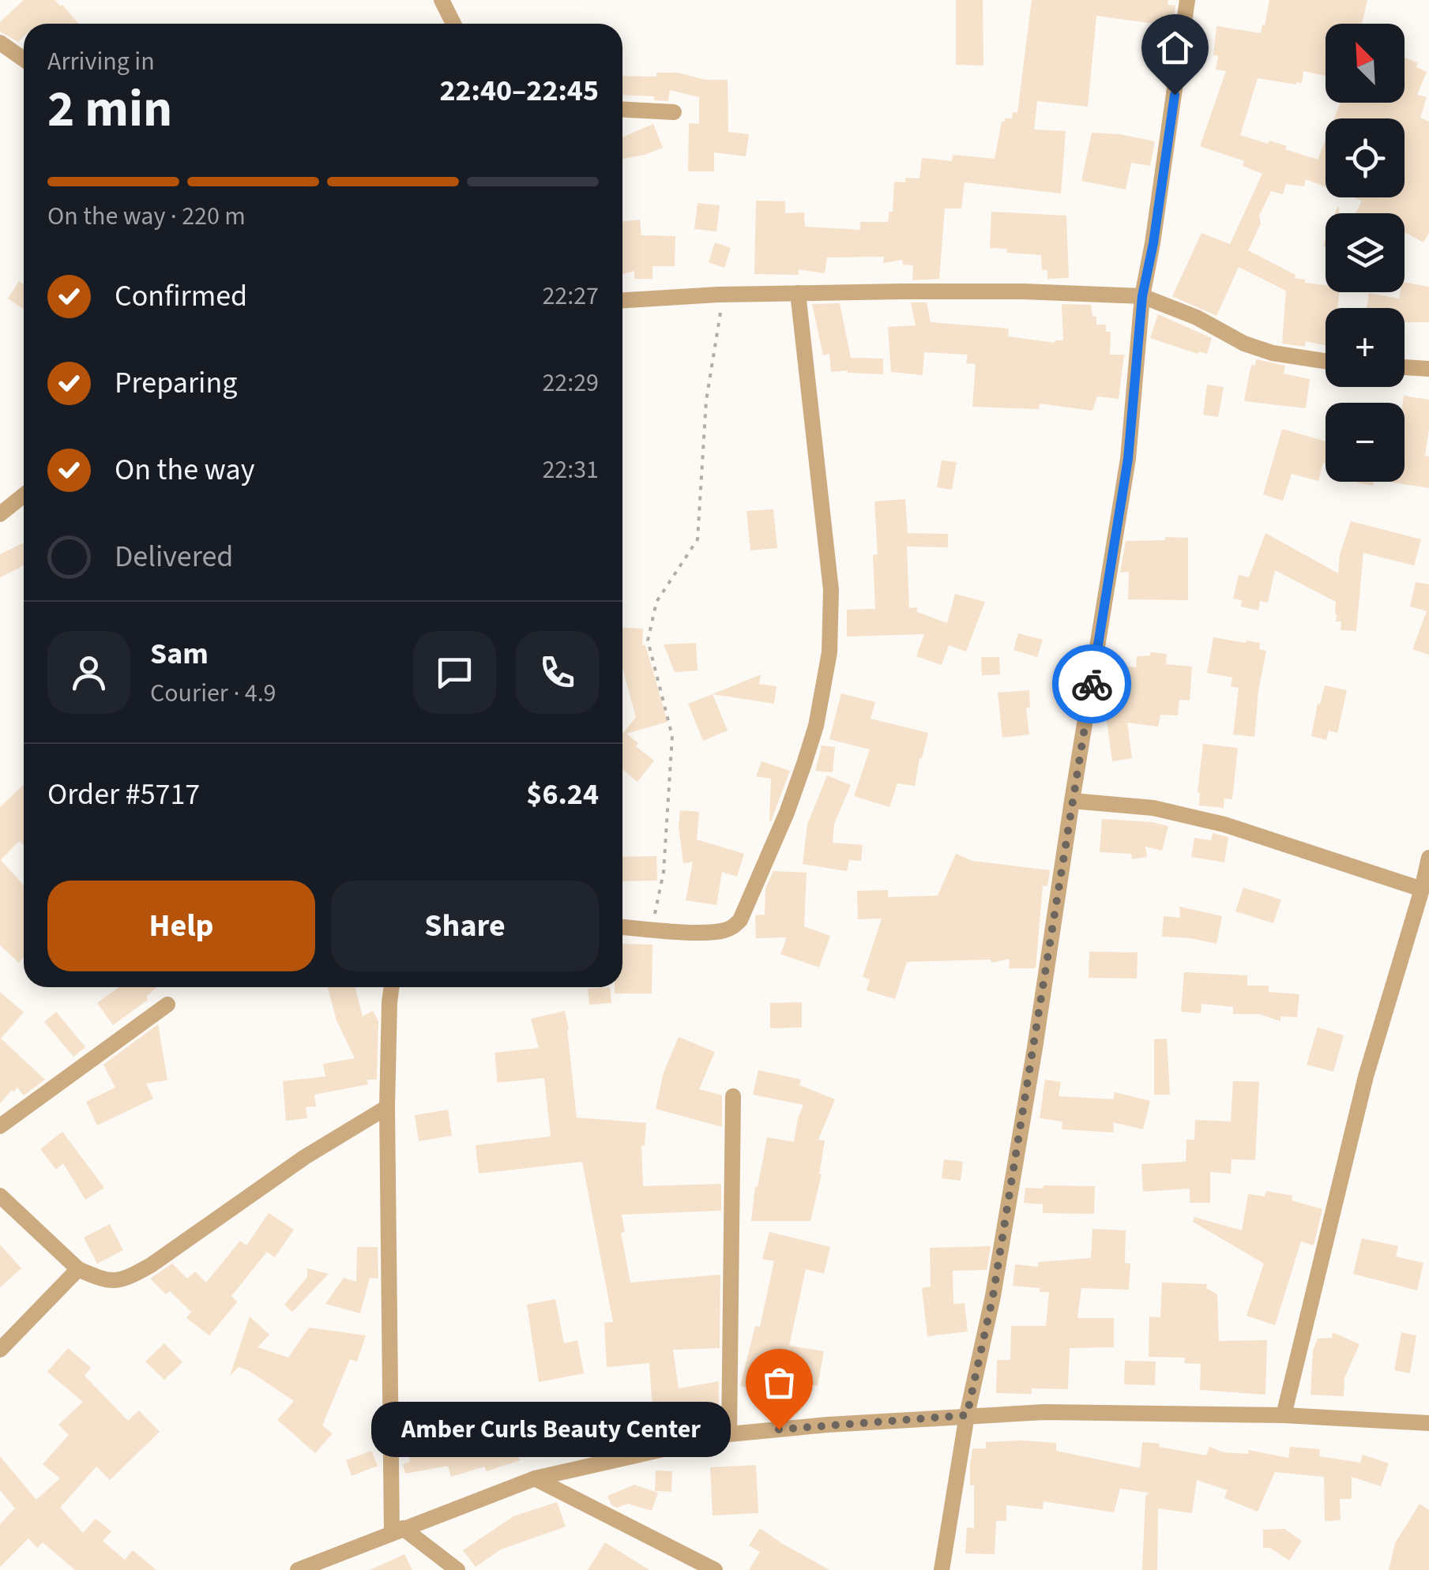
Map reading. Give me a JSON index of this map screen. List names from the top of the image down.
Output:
{
  "places": ["Amber Curls Beauty Center"],
  "north": "top left",
  "page": {
    "map_buttons": ["+", "−"],
    "heading": ["2 min", "Arriving in", "22:40–22:45"],
    "panel": [
      "Sam",
      "Courier · 4.9",
      "Order #5717",
      "$6.24"
    ],
    "bar": "On the way · 220 m",
    "list": [
      ["Confirmed", "22:27"],
      ["Preparing", "22:29"],
      ["On the way", "22:31"],
      "Delivered"
    ],
    "buttons": ["Help", "Share"],
    "bubble": "Amber Curls Beauty Center"
  }
}
